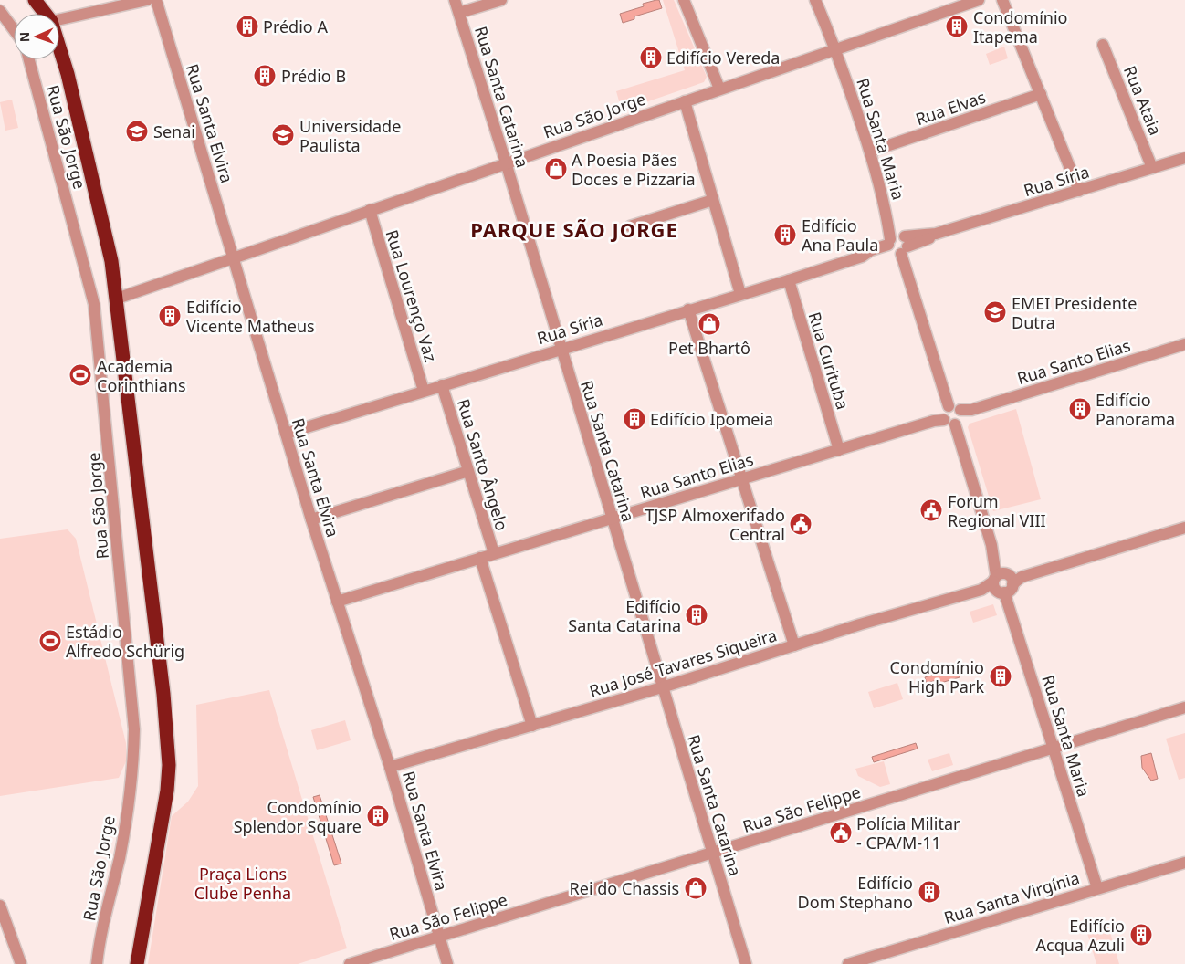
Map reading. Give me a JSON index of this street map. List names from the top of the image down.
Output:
{
  "streets": {
    "street": [
      "Rua Santa Catarina",
      "Rua Ataia",
      "Rua Elvas",
      "Rua São Jorge",
      "Rua Santa Elvira",
      "Rua Santa Maria",
      "Rua Síria",
      "Rua Lourenço Vaz",
      "Rua Curituba",
      "Rua Santo Elias",
      "Rua Santo Ângelo",
      "Rua José Tavares Siqueira",
      "Rua São Felippe",
      "Rua Santa Virgínia"
    ]
  },
  "crossings": [
    ["Rua Santa Catarina", "Rua São Jorge"],
    ["Rua Santa Catarina", "Rua Síria"],
    ["Rua Santa Catarina", "Rua Santo Elias"],
    ["Rua Santa Catarina", "Rua José Tavares Siqueira"],
    ["Rua Santa Catarina", "Rua São Felippe"],
    ["Rua Ataia", "Rua Síria"],
    ["Rua Elvas", "Rua Santa Maria"],
    ["Rua São Jorge", "Rua Santa Elvira"],
    ["Rua São Jorge", "Rua Santa Maria"],
    ["Rua São Jorge", "Rua Lourenço Vaz"],
    ["Rua Santa Elvira", "Rua Síria"],
    ["Rua Santa Elvira", "Rua Santo Elias"],
    ["Rua Santa Elvira", "Rua José Tavares Siqueira"],
    ["Rua Santa Elvira", "Rua São Felippe"],
    ["Rua Santa Maria", "Rua Síria"],
    ["Rua Santa Maria", "Rua Santo Elias"],
    ["Rua Santa Maria", "Rua José Tavares Siqueira"],
    ["Rua Santa Maria", "Rua São Felippe"],
    ["Rua Santa Maria", "Rua Santa Virgínia"],
    ["Rua Síria", "Rua Lourenço Vaz"],
    ["Rua Síria", "Rua Curituba"],
    ["Rua Síria", "Rua Santo Ângelo"],
    ["Rua Curituba", "Rua Santo Elias"],
    ["Rua Santo Elias", "Rua Santo Ângelo"]
  ],
  "districts": ["PARQUE SÃO JORGE"],
  "parks": ["Praça Lions Clube Penha"],
  "places": {
    "building": [
      "Prédio A",
      "Condomínio Itapema",
      "Edifício Vereda",
      "Prédio B",
      "Edifício Ana Paula",
      "Edifício Vicente Matheus",
      "Edifício Panorama",
      "Edifício Ipomeia",
      "Edifício Santa Catarina",
      "Condomínio High Park",
      "Condomínio Splendor Square",
      "Edifício Dom Stephano",
      "Edifício Acqua Azuli"
    ],
    "school or university": ["Senai", "Universidade Paulista", "EMEI Presidente Dutra"],
    "shop": ["A Poesia Pães Doces e Pizzaria", "Pet Bhartô", "Rei do Chassis"],
    "sports": ["Academia Corinthians", "Estádio Alfredo Schürig"],
    "public building": ["Forum Regional VIII", "TJSP Almoxerifado Central", "Polícia Militar - CPA/M-11"]
  },
  "north": "left"
}
